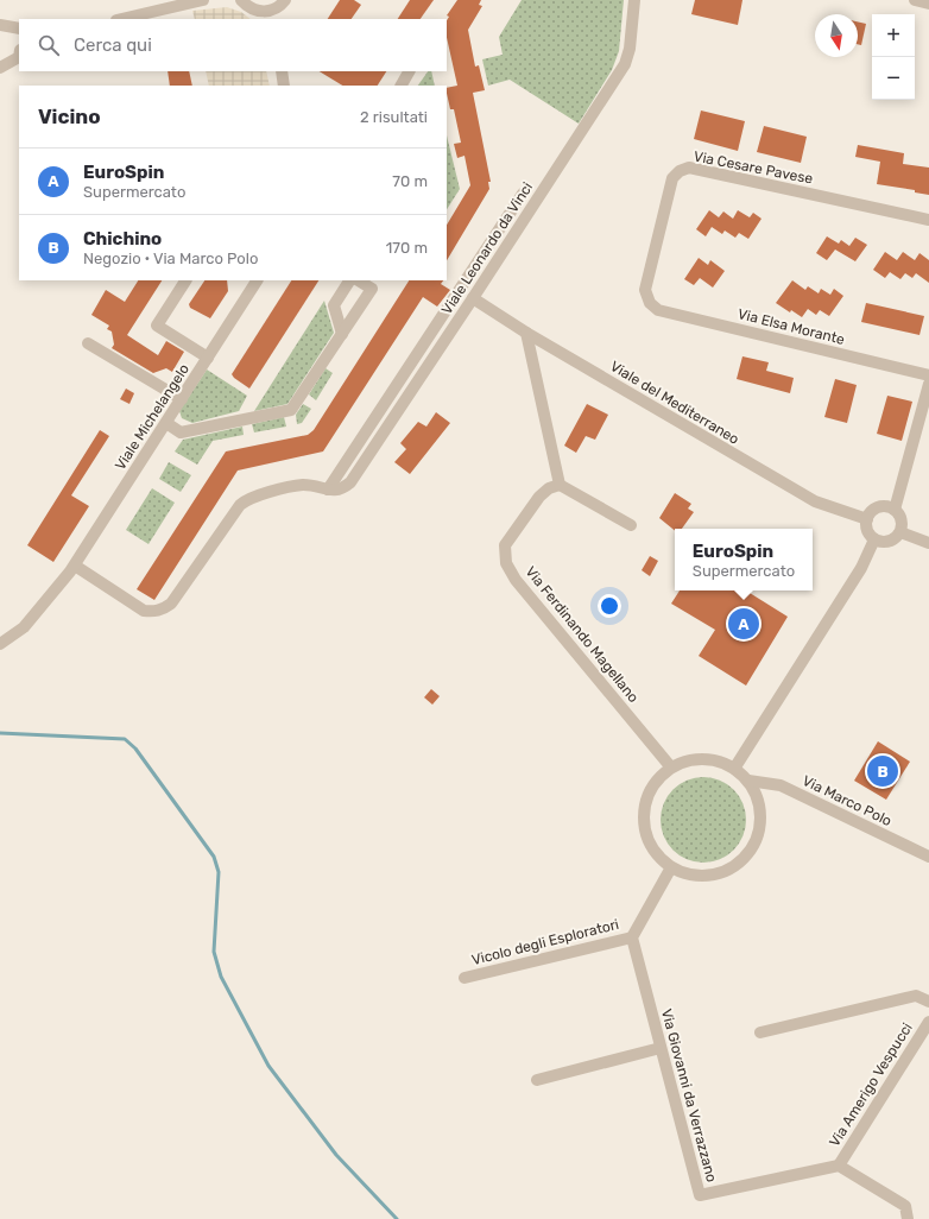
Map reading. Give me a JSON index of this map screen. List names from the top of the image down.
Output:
{
  "streets": {
    "street": [
      "Via Cesare Pavese",
      "Viale Leonardo da Vinci",
      "Via Elsa Morante",
      "Viale del Mediterraneo",
      "Viale Michelangelo",
      "Via Ferdinando Magellano",
      "Via Marco Polo",
      "Vicolo degli Esploratori",
      "Via Amerigo Vespucci",
      "Via Giovanni da Verrazzano"
    ]
  },
  "crossings": [
    ["Via Cesare Pavese", "Via Elsa Morante"],
    ["Viale Leonardo da Vinci", "Viale del Mediterraneo"],
    ["Viale Leonardo da Vinci", "Viale Michelangelo"],
    ["Via Ferdinando Magellano", "Via Marco Polo"],
    ["Vicolo degli Esploratori", "Via Giovanni da Verrazzano"],
    ["Via Amerigo Vespucci", "Via Giovanni da Verrazzano"]
  ],
  "north": "bottom",
  "page": {
    "map_buttons": ["+", "−"],
    "search": "Cerca qui",
    "heading": ["Vicino", "2 risultati"],
    "list": [
      {
        "mark": "A",
        "name": "EuroSpin",
        "note": "Supermercato",
        "value": "70 m"
      },
      {
        "mark": "B",
        "name": "Chichino",
        "note": "Negozio · Via Marco Polo",
        "value": "170 m"
      }
    ],
    "popup": ["EuroSpin", "Supermercato"],
    "pins": ["A", "B"]
  }
}
